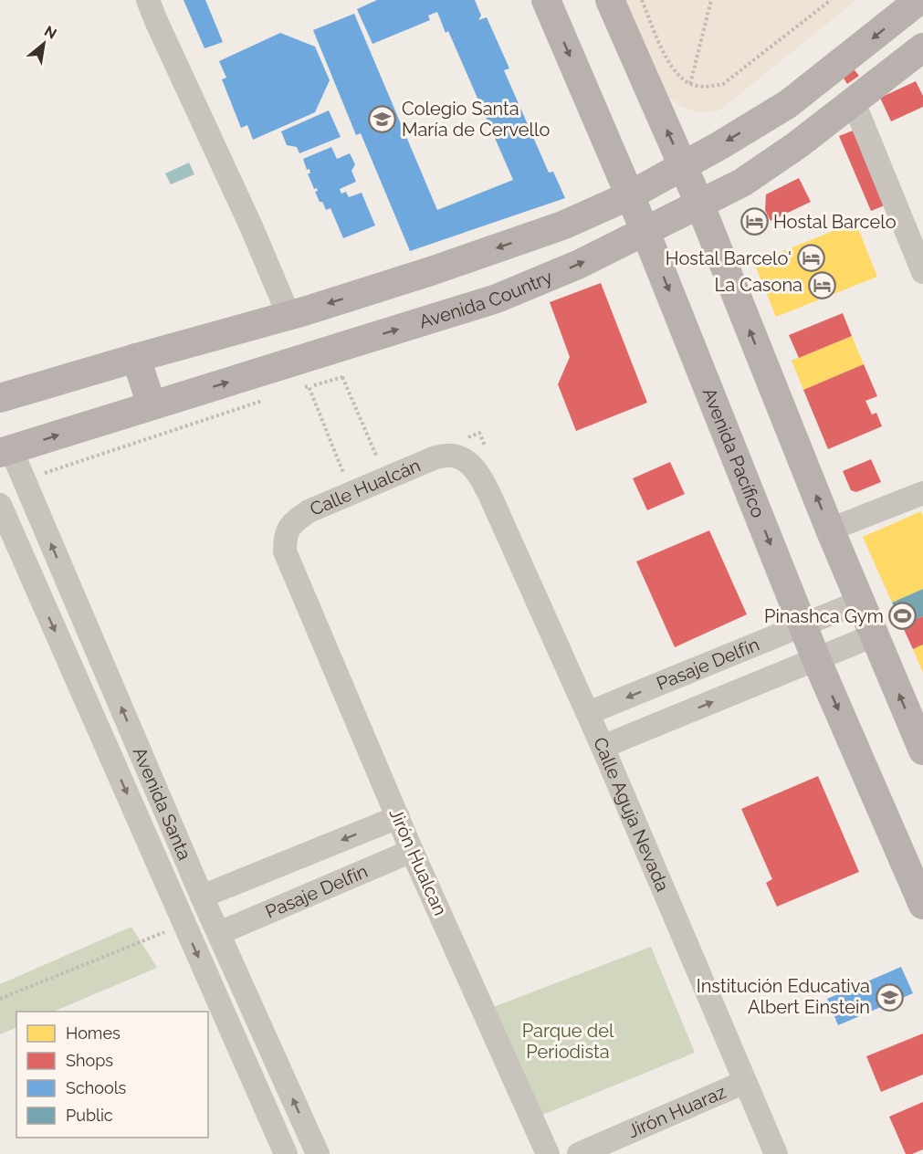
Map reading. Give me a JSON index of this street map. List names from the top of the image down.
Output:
{
  "streets": {
    "main road": ["Avenida Country", "Avenida Pacífico"],
    "street": [
      "Calle Hualcán",
      "Pasaje Delfín",
      "Avenida Santa",
      "Calle Aguja Nevada",
      "Jirón Hualcan",
      "Jirón Huaraz"
    ]
  },
  "crossings": [
    ["Avenida Country", "Avenida Pacífico"],
    ["Avenida Country", "Avenida Santa"],
    ["Avenida Pacífico", "Pasaje Delfín"],
    ["Calle Hualcán", "Calle Aguja Nevada"],
    ["Calle Hualcán", "Jirón Hualcan"],
    ["Pasaje Delfín", "Avenida Santa"],
    ["Pasaje Delfín", "Calle Aguja Nevada"],
    ["Pasaje Delfín", "Jirón Hualcan"],
    ["Calle Aguja Nevada", "Jirón Huaraz"]
  ],
  "parks": ["Parque del Periodista"],
  "places": {
    "school or university": ["Colegio Santa María de Cervello", "Institución Educativa Albert Einstein"],
    "hotel": ["Hostal Barcelo", "Hostal Barcelo'", "La Casona"],
    "sports": ["Pinashca Gym"]
  },
  "legend": [
    "Homes",
    "Shops",
    "Schools",
    "Public"
  ],
  "north": "top right"
}
